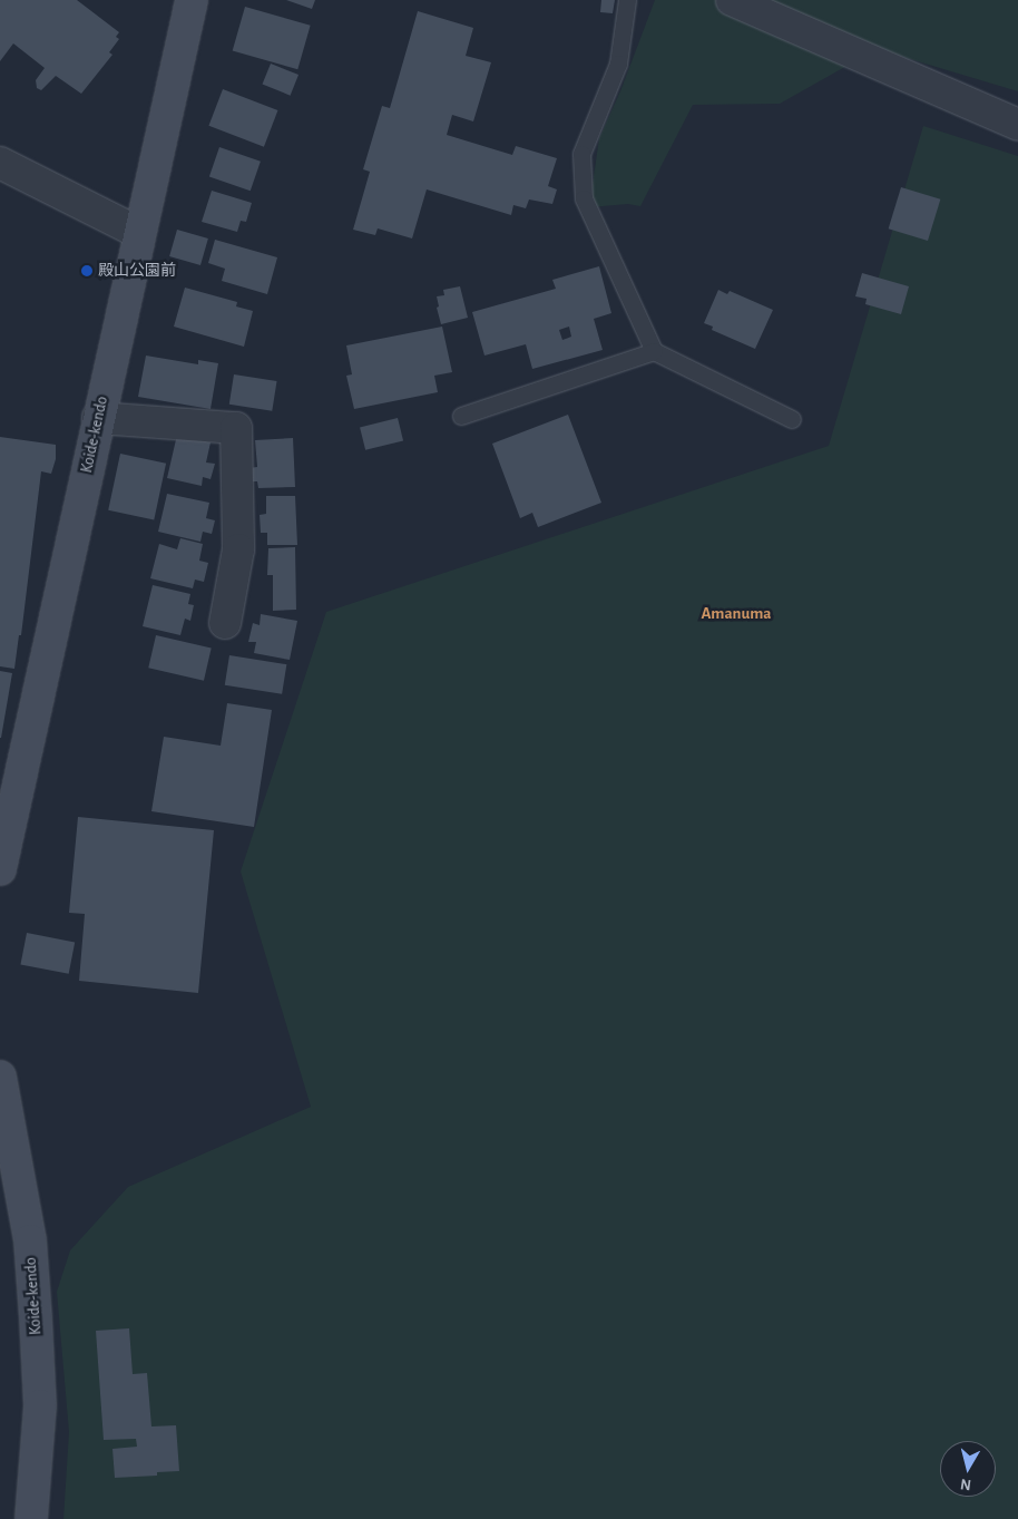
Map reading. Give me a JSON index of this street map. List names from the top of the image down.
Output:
{
  "streets": {
    "main road": ["Koide-kendo"]
  },
  "districts": ["Amanuma"],
  "places": ["殿山公園前"],
  "north": "bottom"
}
